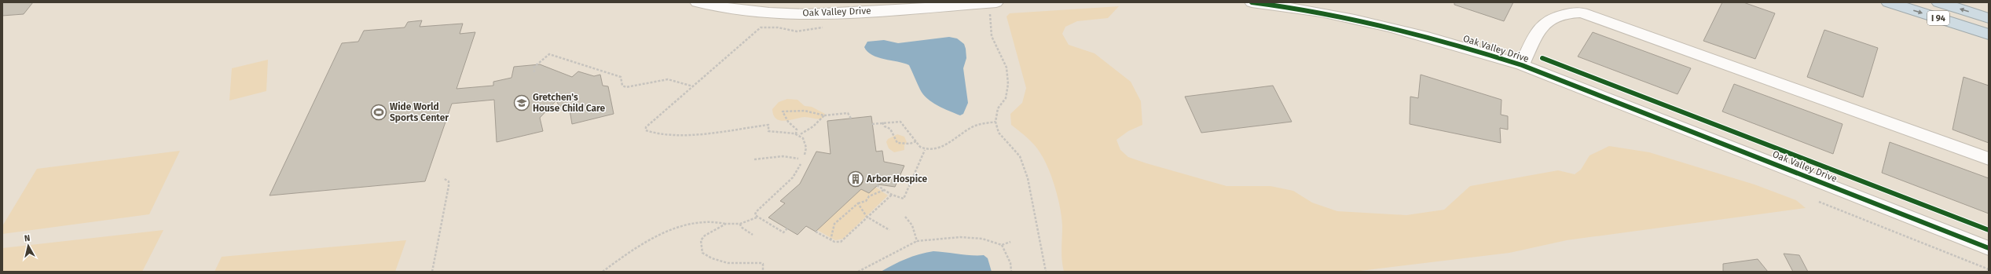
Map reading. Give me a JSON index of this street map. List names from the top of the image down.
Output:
{
  "streets": {
    "highway": ["I 94"],
    "street": ["Oak Valley Drive"]
  },
  "places": {
    "school or university": ["Gretchen's House Child Care"],
    "sports": ["Wide World Sports Center"],
    "building": ["Arbor Hospice"]
  },
  "north": "top"
}
